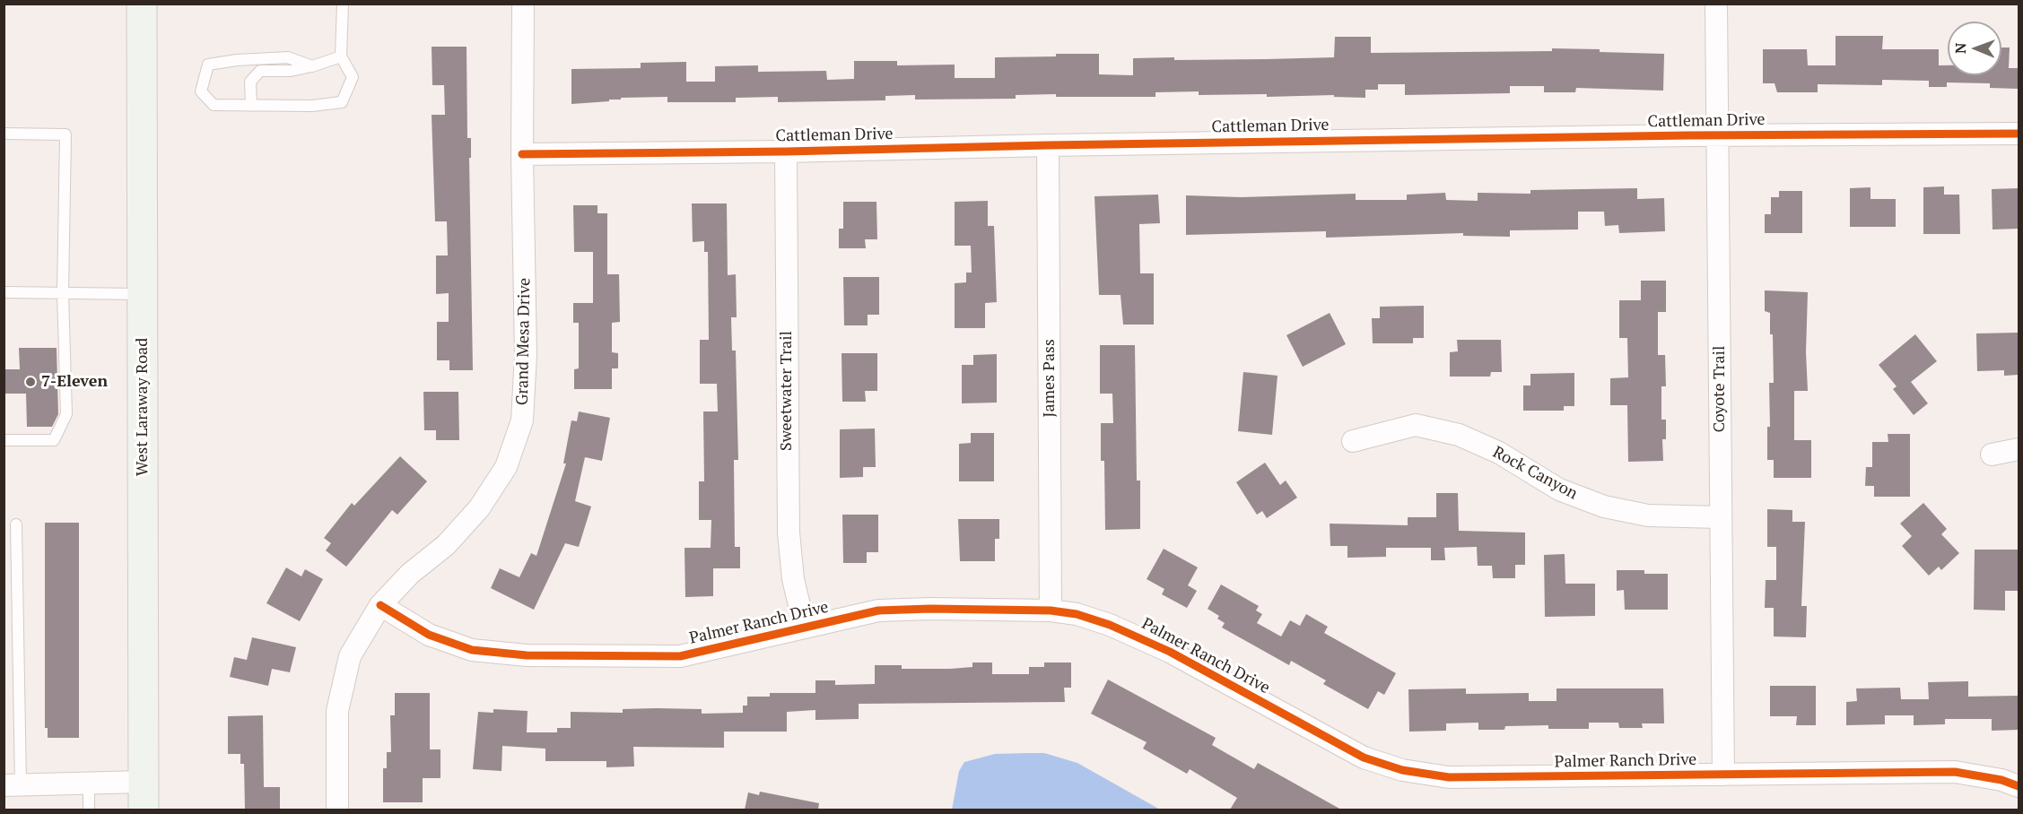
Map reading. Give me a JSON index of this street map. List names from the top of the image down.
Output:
{
  "streets": {
    "main road": ["West Laraway Road"],
    "street": [
      "Cattleman Drive",
      "Grand Mesa Drive",
      "James Pass",
      "Coyote Trail",
      "Sweetwater Trail",
      "Rock Canyon",
      "Palmer Ranch Drive"
    ]
  },
  "crossings": [
    ["Cattleman Drive", "Grand Mesa Drive"],
    ["Cattleman Drive", "James Pass"],
    ["Cattleman Drive", "Coyote Trail"],
    ["Cattleman Drive", "Sweetwater Trail"],
    ["Grand Mesa Drive", "Palmer Ranch Drive"],
    ["James Pass", "Palmer Ranch Drive"],
    ["Coyote Trail", "Rock Canyon"],
    ["Coyote Trail", "Palmer Ranch Drive"],
    ["Sweetwater Trail", "Palmer Ranch Drive"]
  ],
  "places": ["7-Eleven"],
  "north": "left"
}
